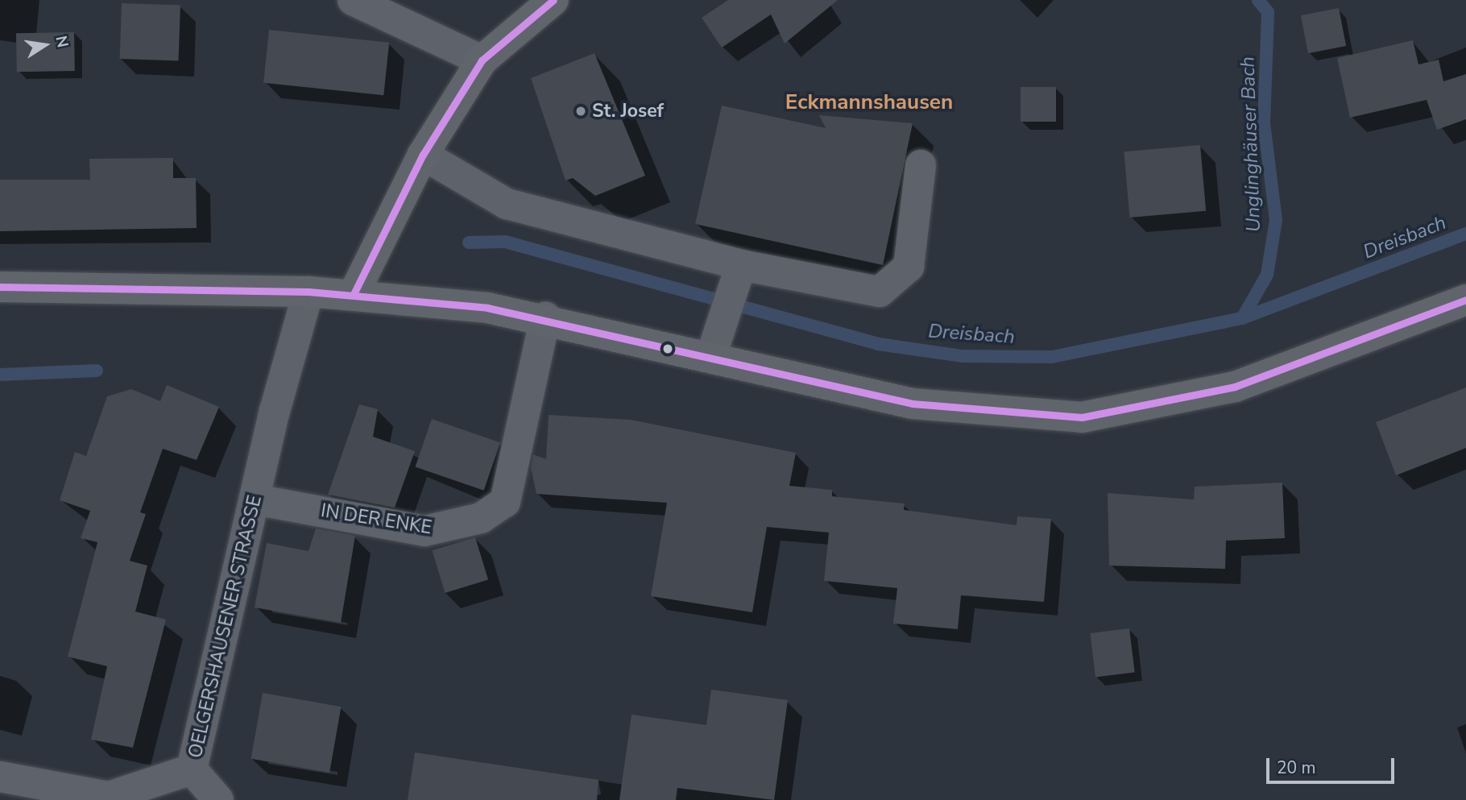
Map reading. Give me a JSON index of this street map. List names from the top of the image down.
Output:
{
  "streets": {
    "street": ["IN DER ENKE", "OELGERSHAUSENER STRASSE"]
  },
  "crossings": [
    ["IN DER ENKE", "OELGERSHAUSENER STRASSE"]
  ],
  "districts": ["Eckmannshausen"],
  "water": ["Unglinghäuser Bach", "Dreisbach"],
  "places": ["St. Josef"],
  "scale_bar": "20 m",
  "north": "right"
}
